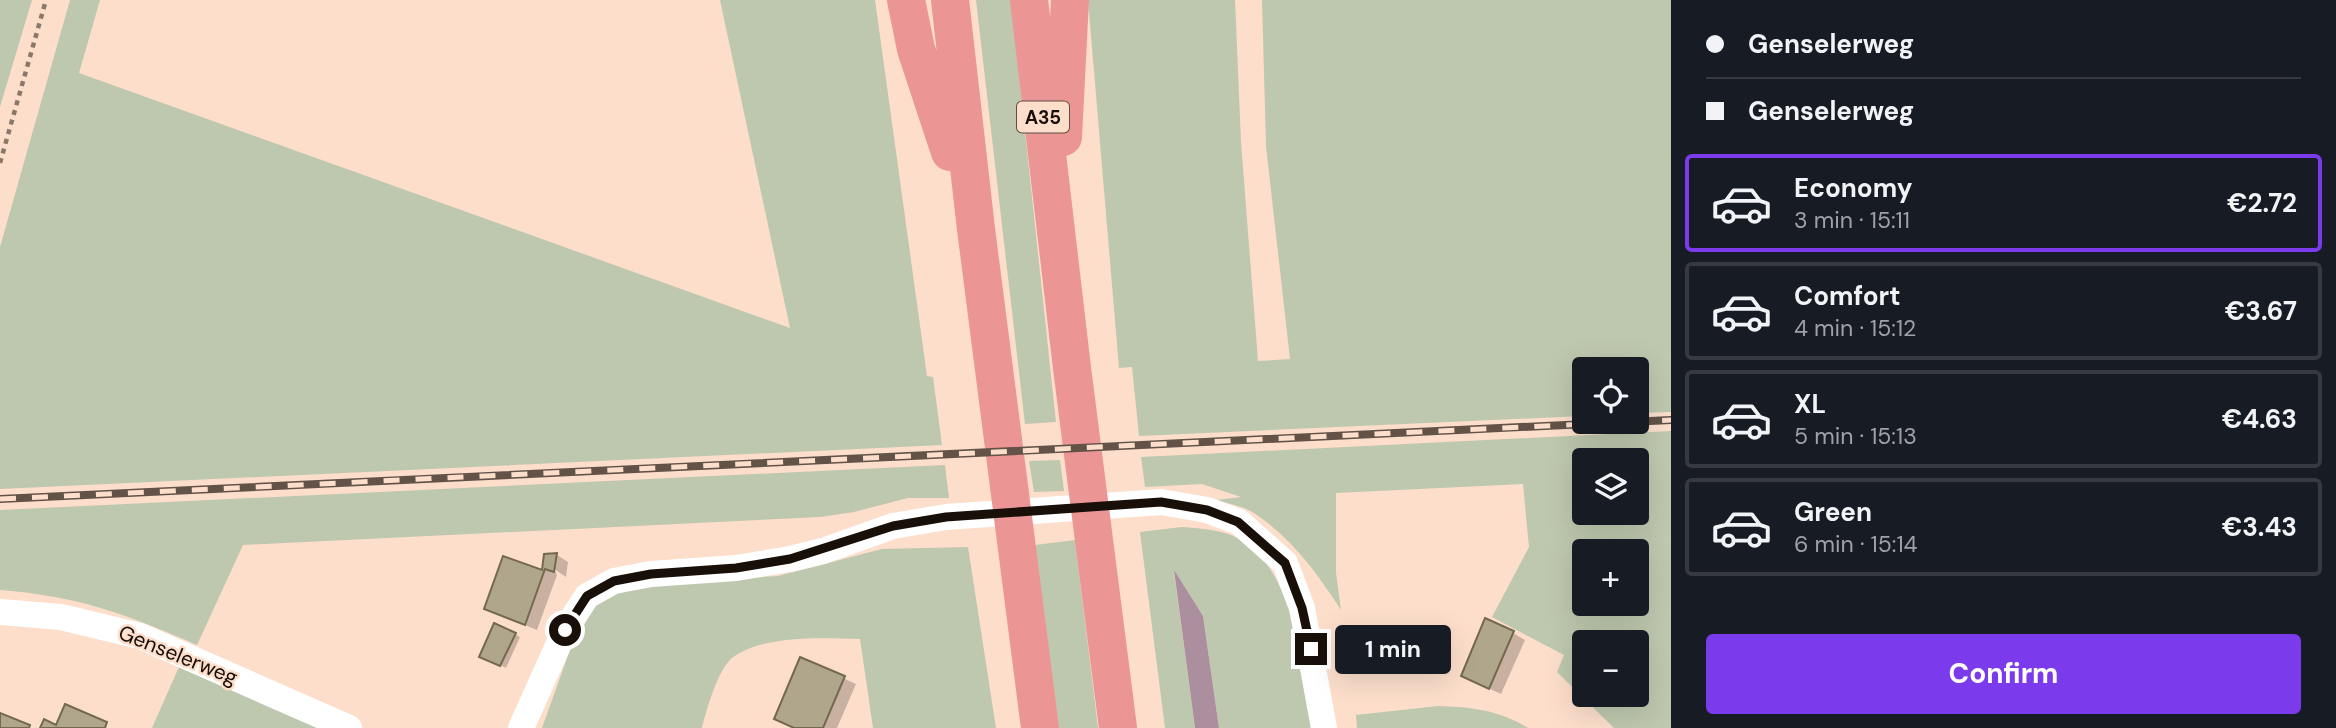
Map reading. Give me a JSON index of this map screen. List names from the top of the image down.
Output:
{
  "streets": {
    "highway": ["A35"],
    "street": ["Genselerweg"]
  },
  "page": {
    "banner": ["Genselerweg", "Genselerweg"],
    "list": [
      {
        "name": "Economy",
        "note": "3 min · 15:11",
        "value": "€2.72"
      },
      {
        "name": "Comfort",
        "note": "4 min · 15:12",
        "value": "€3.67"
      },
      {
        "name": "XL",
        "note": "5 min · 15:13",
        "value": "€4.63"
      },
      {
        "name": "Green",
        "note": "6 min · 15:14",
        "value": "€3.43"
      }
    ],
    "map_buttons": ["+", "−"],
    "buttons": "Confirm",
    "bubble": "1 min"
  }
}
